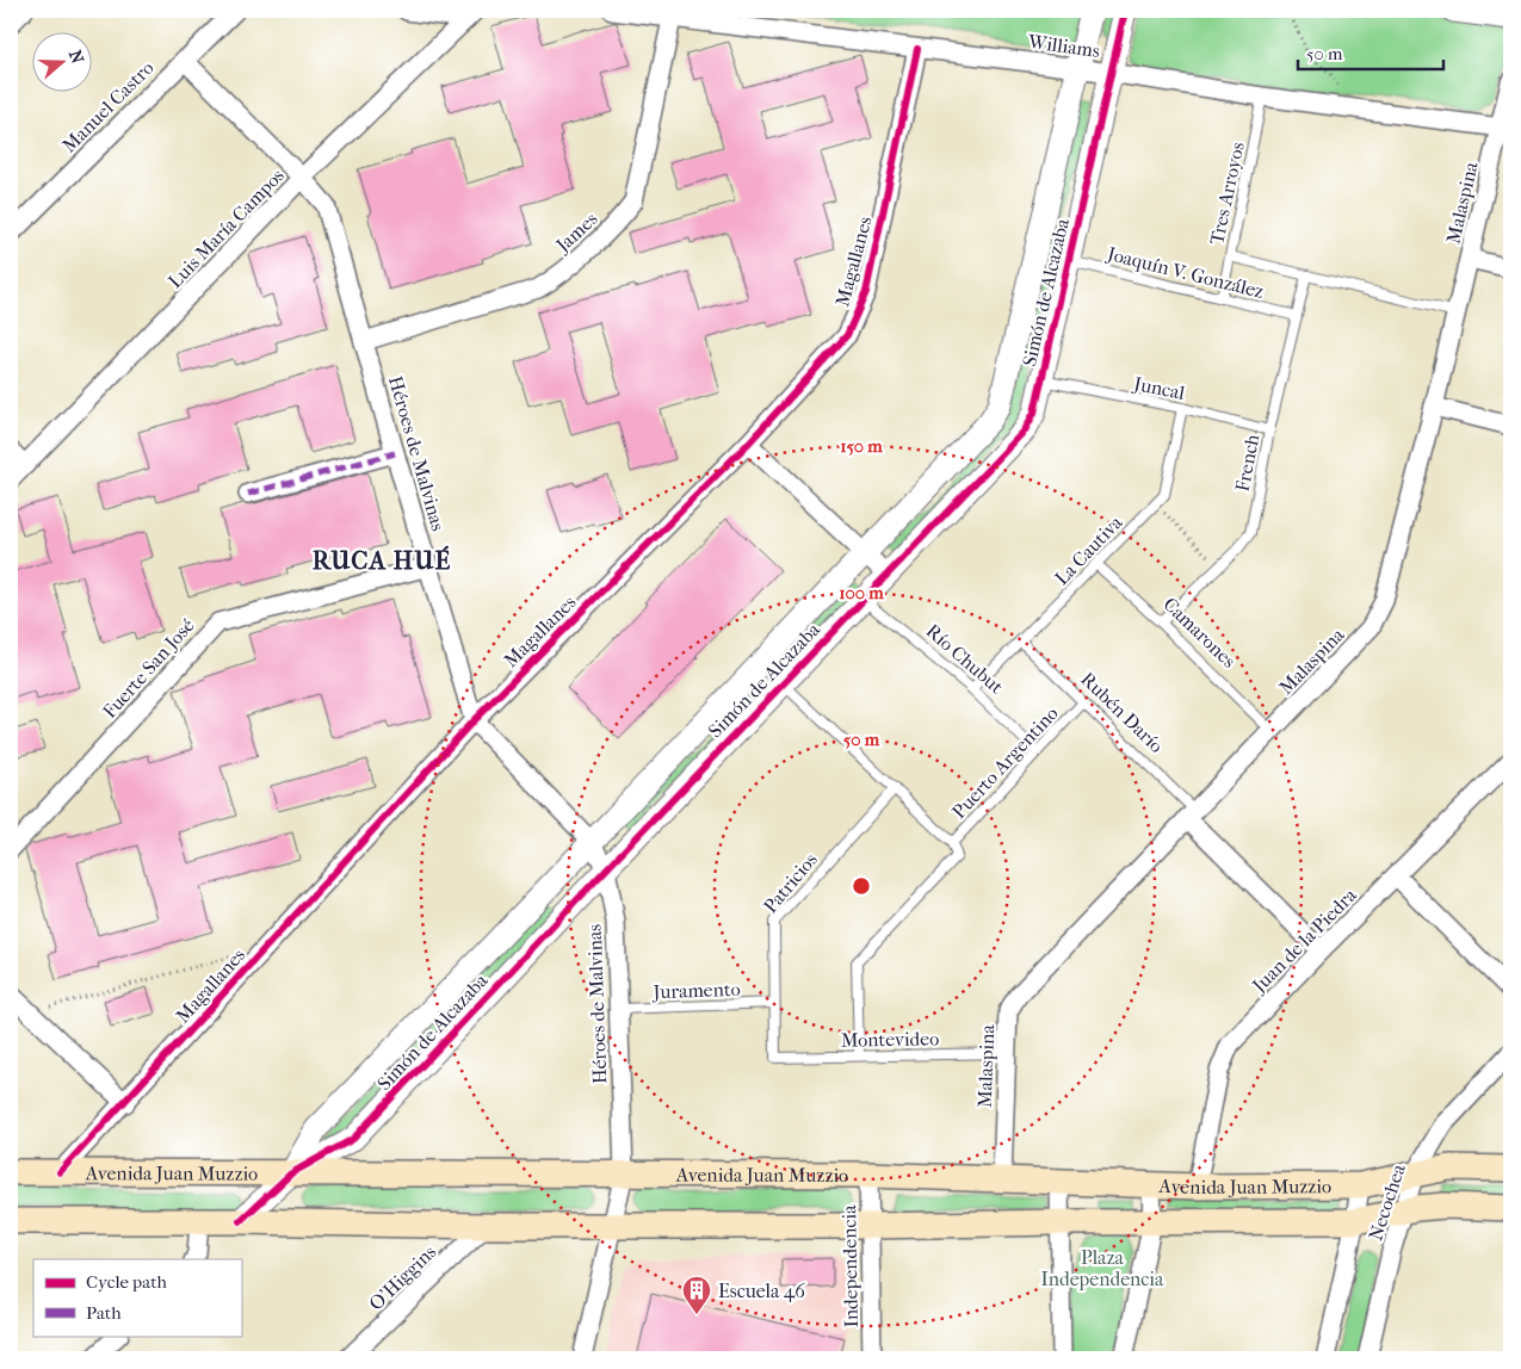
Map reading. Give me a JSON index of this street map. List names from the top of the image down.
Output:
{
  "streets": {
    "main road": ["Avenida Juan Muzzio"],
    "street": [
      "Williams",
      "Manuel Castro",
      "Malaspina",
      "Luis María Campos",
      "James",
      "Magallanes",
      "Simón de Alcazaba",
      "Héroes de Malvinas",
      "Fuerte San José",
      "Rubén Darío",
      "Juan de la Piedra",
      "Necochea",
      "Independencia",
      "O'Higgins"
    ],
    "lane": [
      "Tres Arroyos",
      "Joaquín V. González",
      "Juncal",
      "French",
      "La Cautiva",
      "Camarones",
      "Río Chubut",
      "Puerto Argentino",
      "Patricios",
      "Juramento",
      "Montevideo"
    ]
  },
  "crossings": [
    ["Williams", "Tres Arroyos"],
    ["Williams", "Malaspina"],
    ["Williams", "James"],
    ["Williams", "Magallanes"],
    ["Williams", "Simón de Alcazaba"],
    ["Manuel Castro", "Héroes de Malvinas"],
    ["Tres Arroyos", "Joaquín V. González"],
    ["Malaspina", "Joaquín V. González"],
    ["Malaspina", "Camarones"],
    ["Malaspina", "Rubén Darío"],
    ["Malaspina", "Montevideo"],
    ["Malaspina", "Avenida Juan Muzzio"],
    ["Luis María Campos", "Héroes de Malvinas"],
    ["James", "Héroes de Malvinas"],
    ["Magallanes", "Héroes de Malvinas"],
    ["Magallanes", "Avenida Juan Muzzio"],
    ["Joaquín V. González", "Simón de Alcazaba"],
    ["Joaquín V. González", "French"],
    ["Simón de Alcazaba", "Juncal"],
    ["Simón de Alcazaba", "Héroes de Malvinas"],
    ["Simón de Alcazaba", "Río Chubut"],
    ["Simón de Alcazaba", "Avenida Juan Muzzio"],
    ["Juncal", "French"],
    ["Juncal", "La Cautiva"],
    ["Héroes de Malvinas", "Fuerte San José"],
    ["Héroes de Malvinas", "Juramento"],
    ["Héroes de Malvinas", "Avenida Juan Muzzio"],
    ["French", "Camarones"],
    ["La Cautiva", "Camarones"],
    ["La Cautiva", "Río Chubut"],
    ["La Cautiva", "Rubén Darío"],
    ["Río Chubut", "Puerto Argentino"],
    ["Rubén Darío", "Puerto Argentino"],
    ["Rubén Darío", "Juan de la Piedra"],
    ["Puerto Argentino", "Montevideo"],
    ["Patricios", "Juramento"],
    ["Patricios", "Montevideo"],
    ["Juan de la Piedra", "Avenida Juan Muzzio"],
    ["Avenida Juan Muzzio", "Necochea"],
    ["Avenida Juan Muzzio", "Independencia"],
    ["Avenida Juan Muzzio", "O'Higgins"]
  ],
  "districts": ["RUCA HUÉ"],
  "parks": ["Plaza Independencia"],
  "places": {
    "building": ["Escuela 46"]
  },
  "legend": ["Cycle path", "Path"],
  "scale_bar": "50 m",
  "north": "right",
  "rings": ["150 m", "100 m", "50 m"]
}
